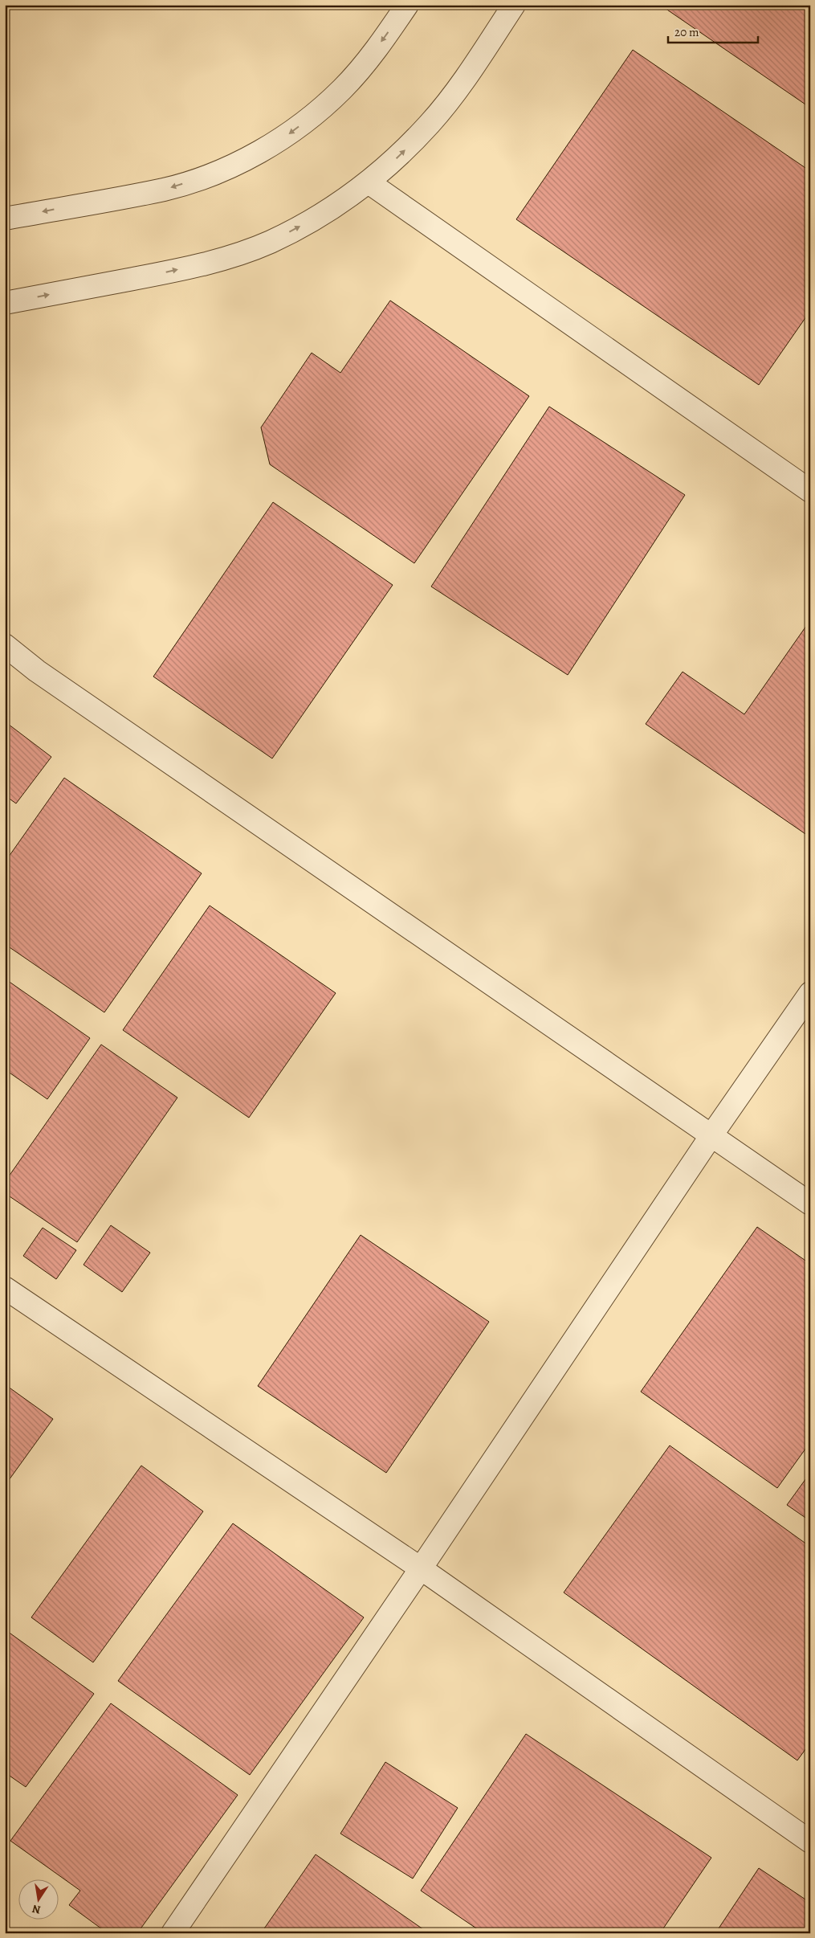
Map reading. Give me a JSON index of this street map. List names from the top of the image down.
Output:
{
  "scale_bar": "20 m",
  "north": "bottom"
}
